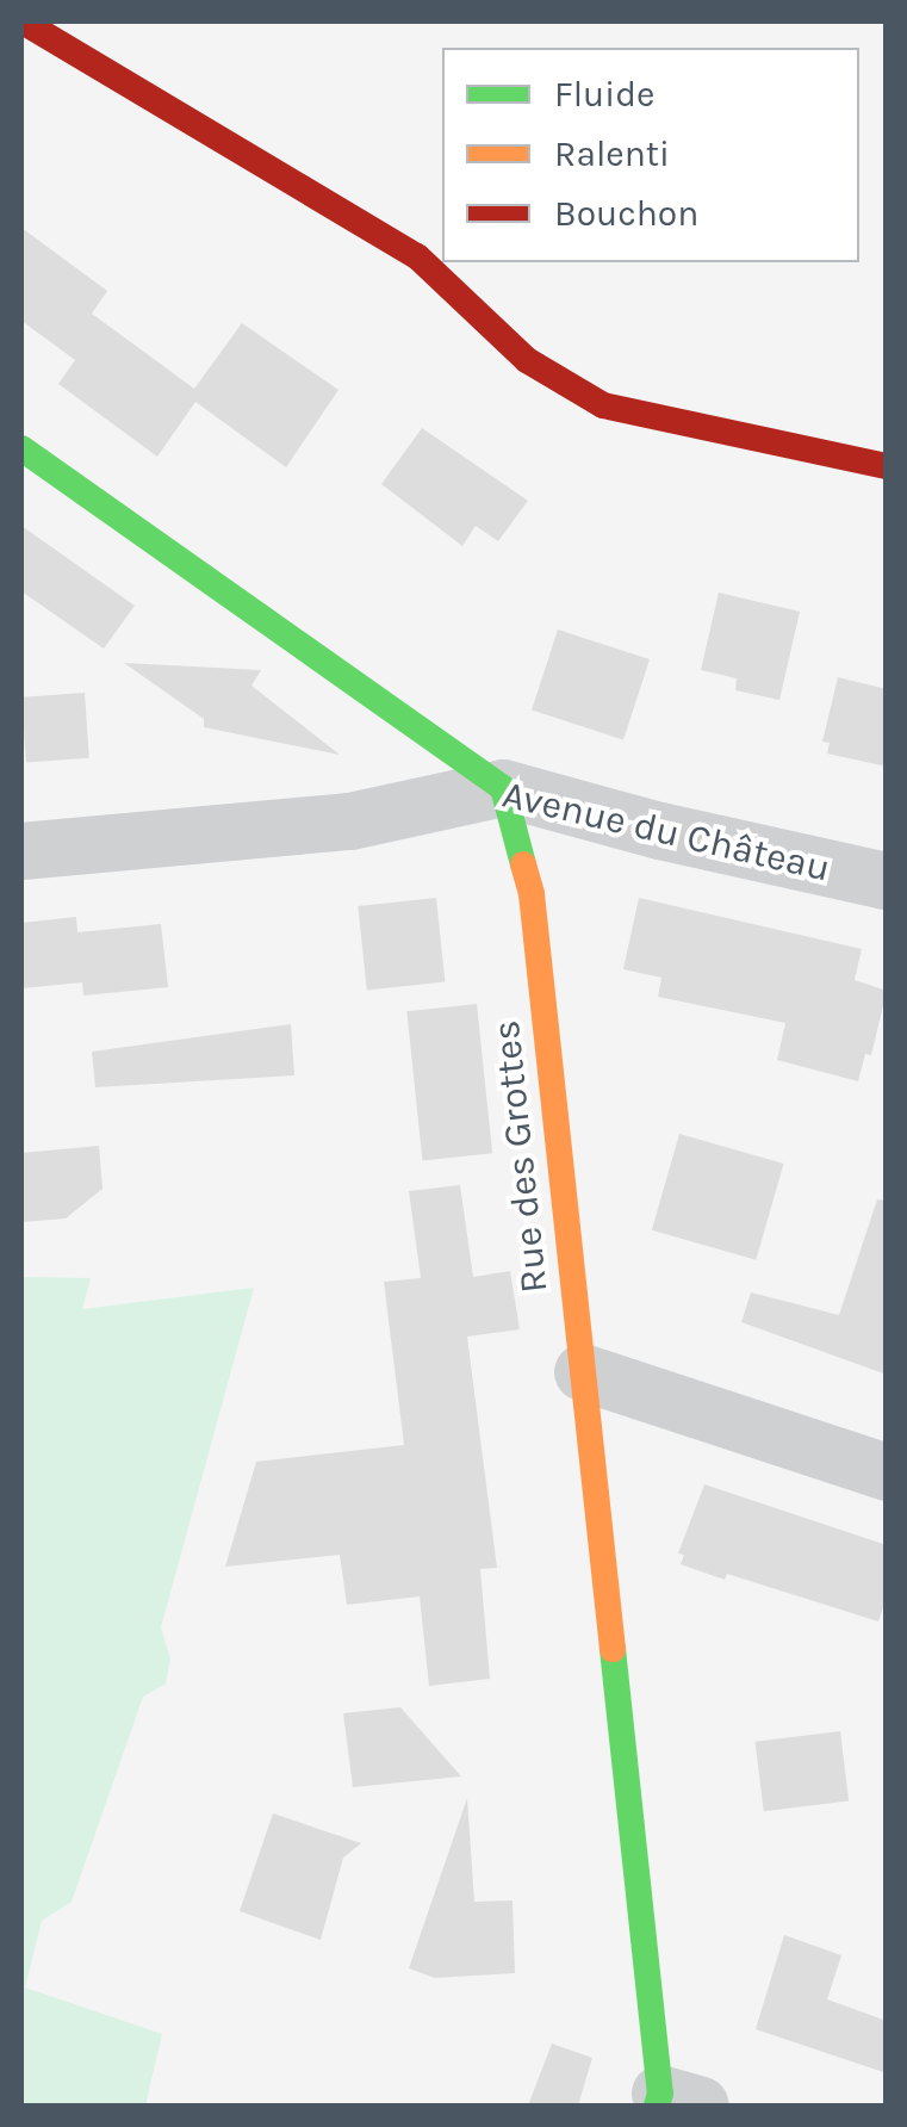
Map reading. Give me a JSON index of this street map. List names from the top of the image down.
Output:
{
  "streets": {
    "street": ["Avenue du Château", "Rue des Grottes"]
  },
  "crossings": [
    ["Avenue du Château", "Rue des Grottes"]
  ],
  "legend": ["Fluide", "Ralenti", "Bouchon"]
}
